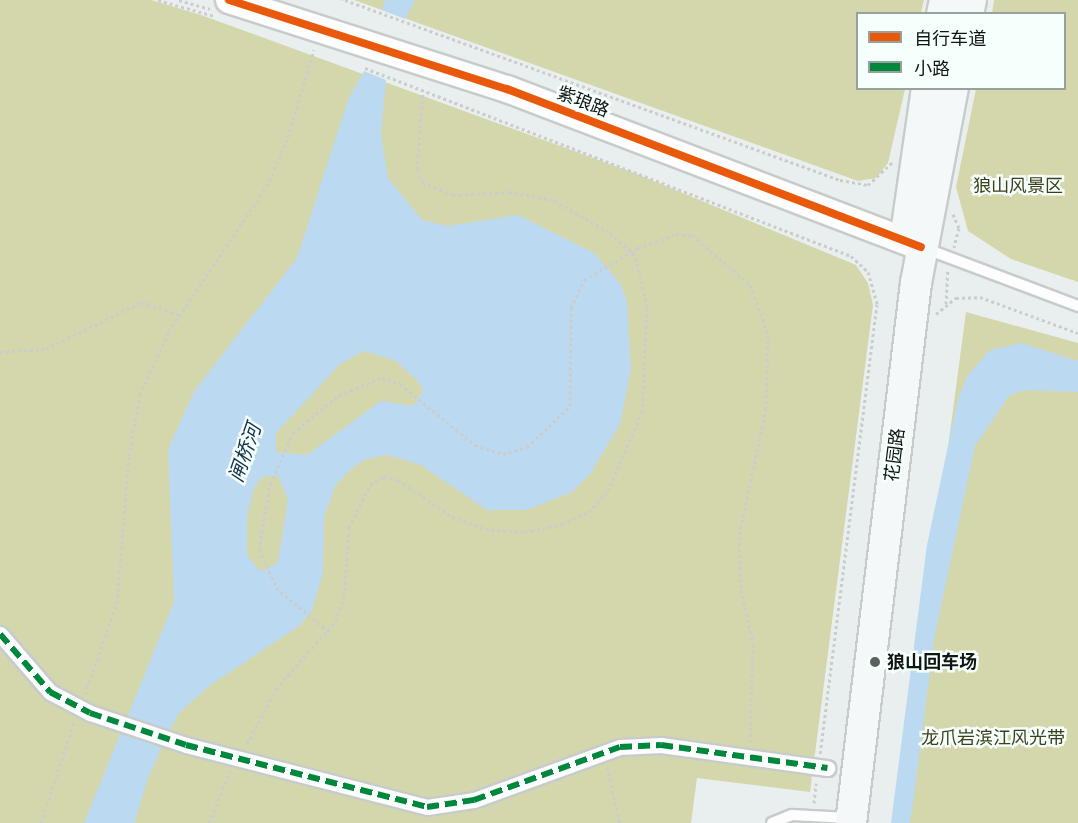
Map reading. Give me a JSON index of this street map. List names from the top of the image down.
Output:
{
  "streets": {
    "main road": ["花园路"],
    "street": ["紫琅路"]
  },
  "crossings": [
    ["紫琅路", "花园路"]
  ],
  "water": ["闸桥河"],
  "parks": ["狼山风景区", "龙爪岩滨江风光带"],
  "places": ["狼山回车场"],
  "legend": ["自行车道", "小路"]
}
